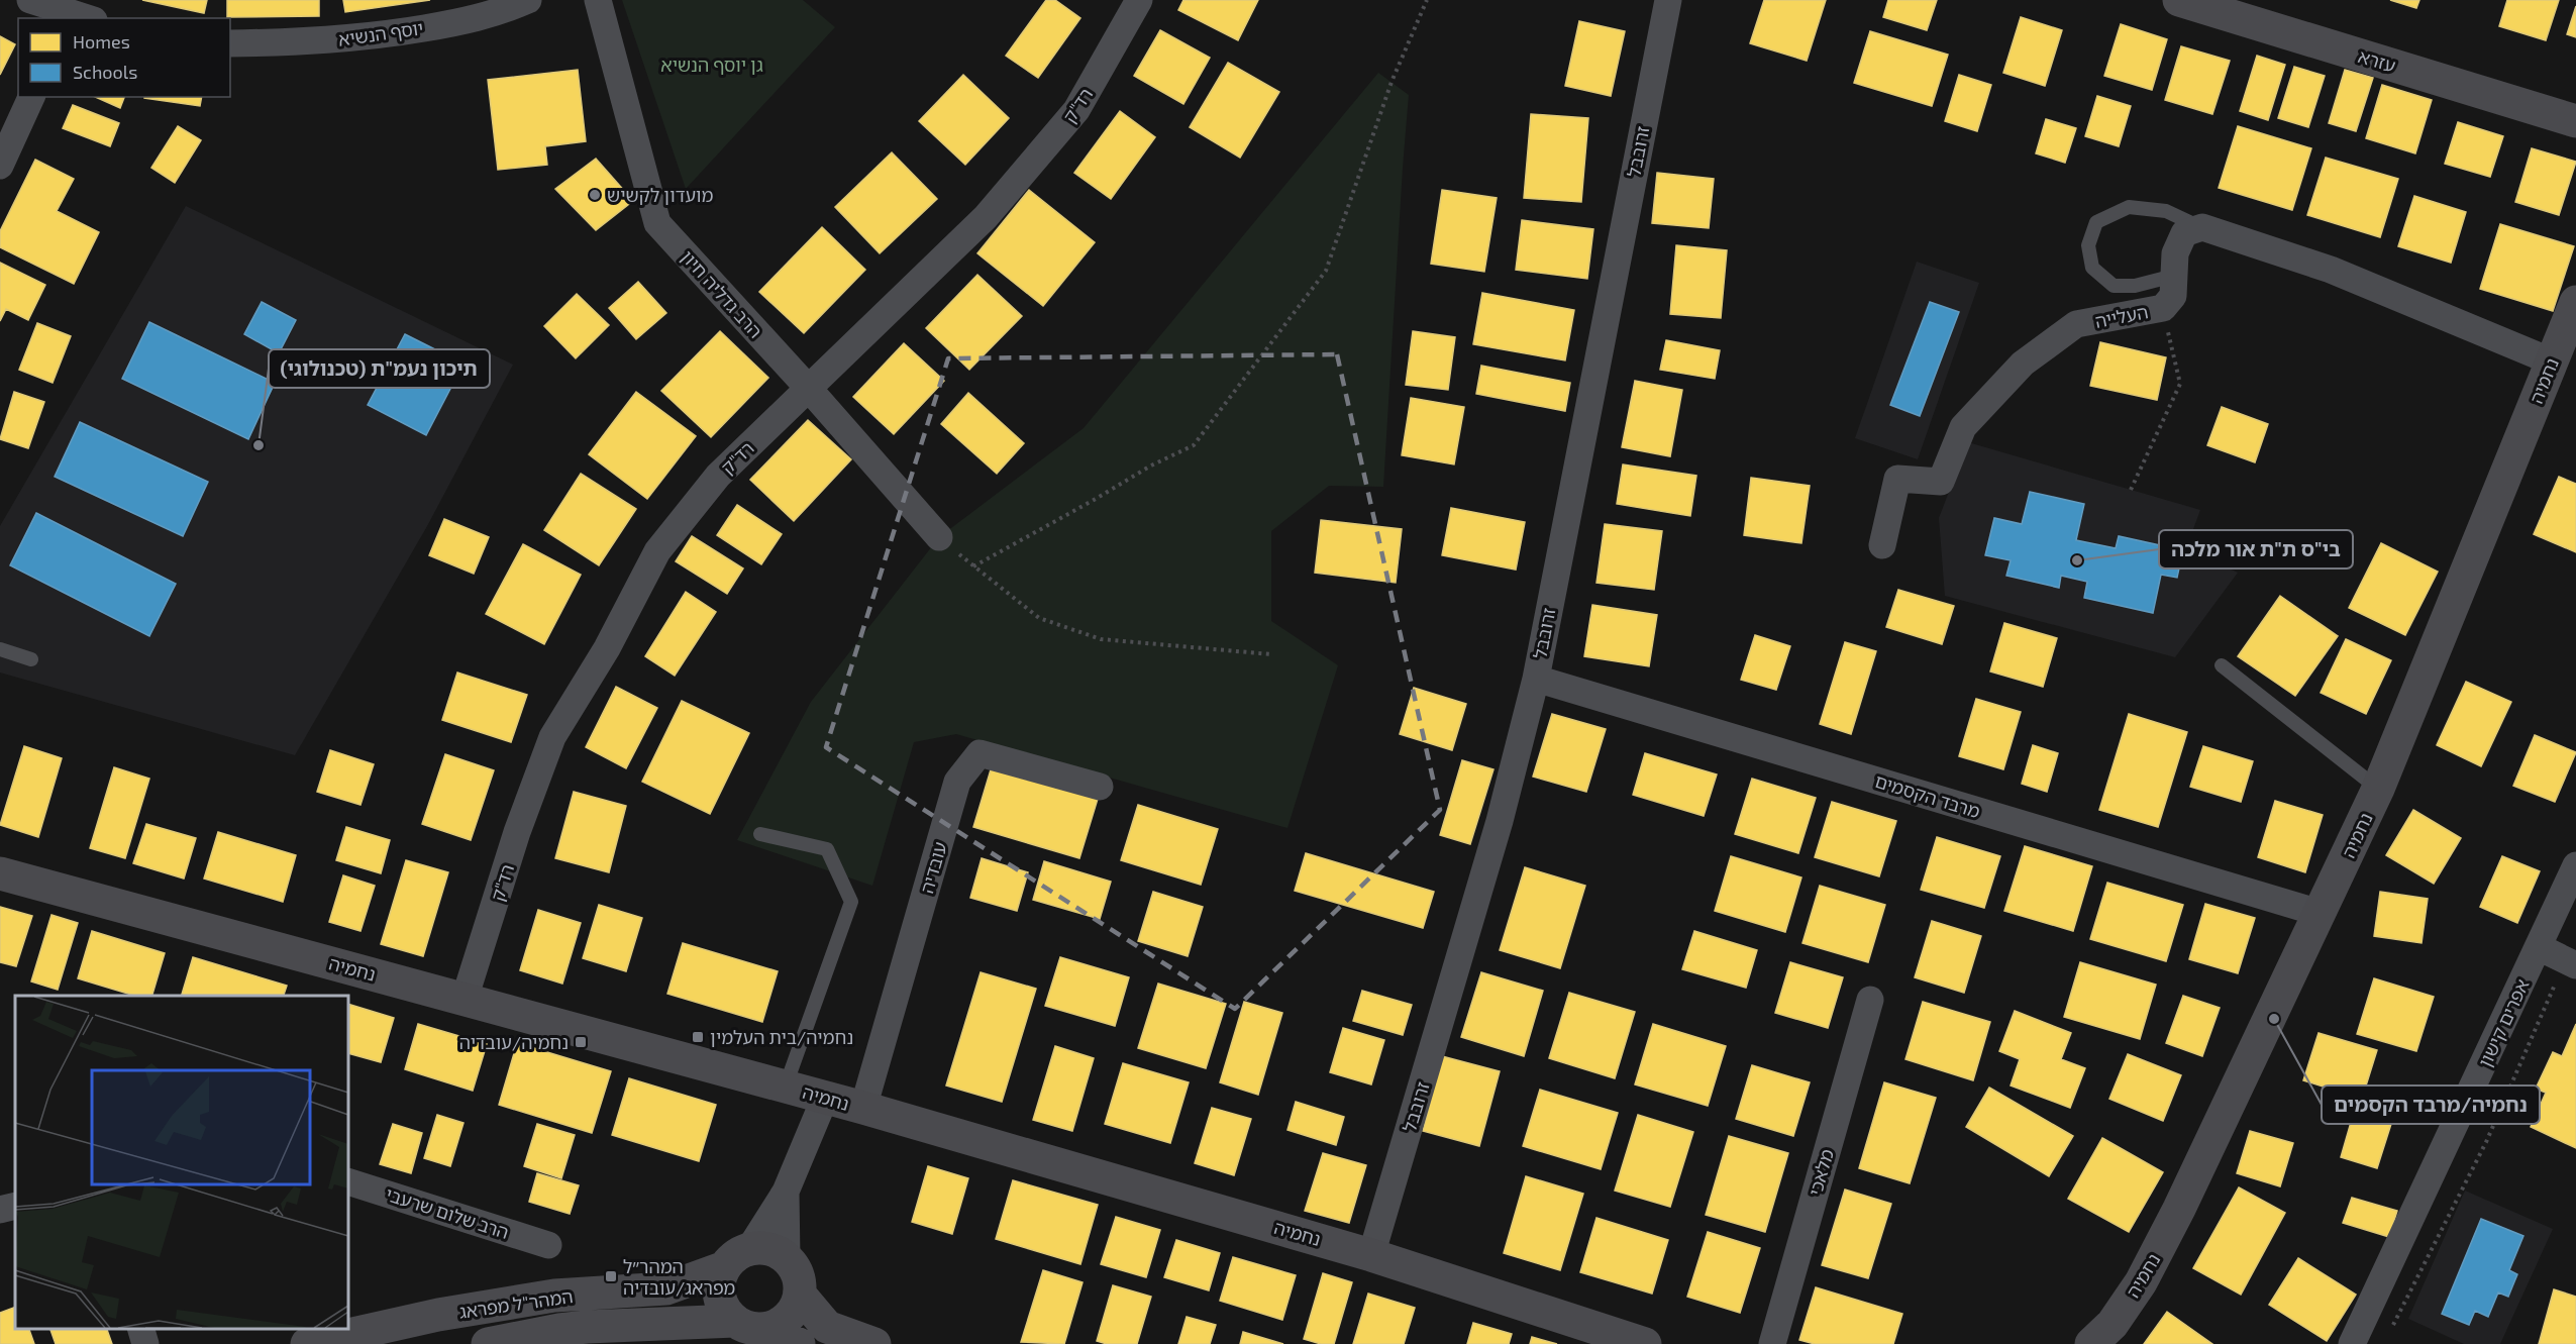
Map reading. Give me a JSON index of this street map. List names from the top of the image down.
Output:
{
  "streets": {
    "street": [
      "יוסף הנשיא",
      "עזרא",
      "רד\"ק",
      "זרובבל",
      "הרב גדליה חיון",
      "העלייה",
      "נחמיה",
      "מרבד הקסמים",
      "עובדיה",
      "אפרים קישון",
      "מלאכי",
      "הרב שלום שרעבי",
      "המהר\"ל מפראג"
    ]
  },
  "crossings": [
    ["רד\"ק", "הרב גדליה חיון"],
    ["רד\"ק", "נחמיה"],
    ["זרובבל", "נחמיה"],
    ["זרובבל", "מרבד הקסמים"],
    ["נחמיה", "מרבד הקסמים"],
    ["נחמיה", "עובדיה"]
  ],
  "parks": ["גן יוסף הנשיא"],
  "places": {
    "other": [
      "מועדון לקשיש",
      "תיכון נעמ\"ת (טכנולוגי)",
      "בי\"ס ת\"ת אור מלכה",
      "נחמיה/מרבד הקסמים"
    ],
    "transit": ["נחמיה/בית העלמין", "נחמיה/עובדיה", "המהר״ל מפראג/עובדיה"]
  },
  "legend": ["Homes", "Schools"]
}
